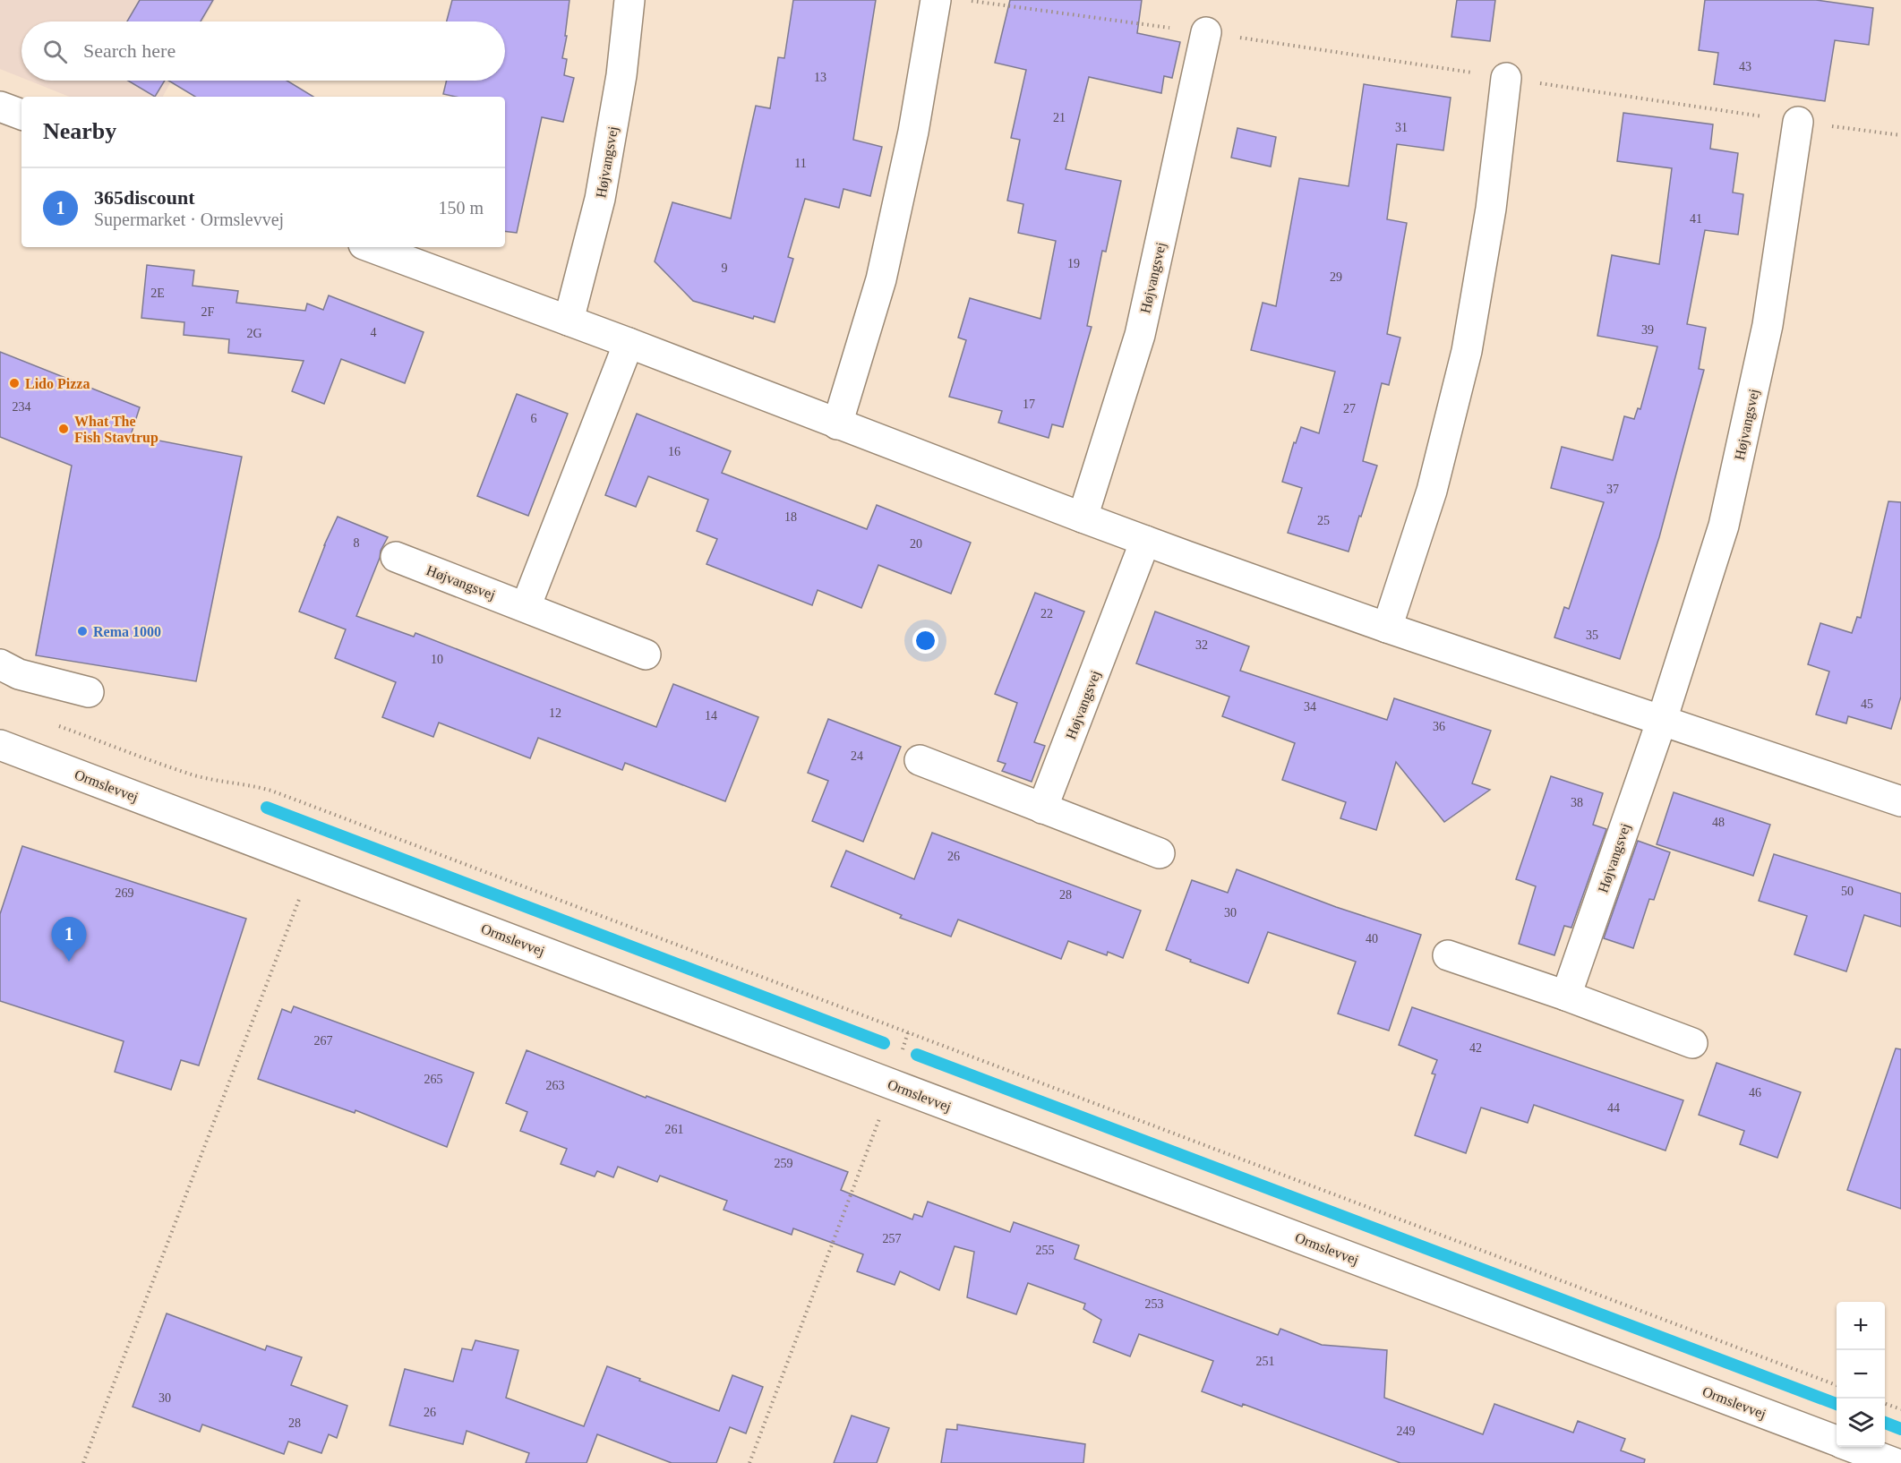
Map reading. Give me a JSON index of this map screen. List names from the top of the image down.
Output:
{
  "streets": {
    "street": ["Højvangsvej", "Ormslevvej"]
  },
  "places": ["Lido Pizza", "What The Fish Stavtrup", "Rema 1000"],
  "house_numbers": [
    "43",
    "13",
    "21",
    "31",
    "11",
    "41",
    "19",
    "9",
    "29",
    "2E",
    "2F",
    "39",
    "4",
    "2G",
    "17",
    "234",
    "27",
    "6",
    "16",
    "37",
    "18",
    "25",
    "8",
    "20",
    "22",
    "35",
    "32",
    "10",
    "45",
    "34",
    "12",
    "14",
    "36",
    "24",
    "38",
    "48",
    "26",
    "50",
    "269",
    "28",
    "30",
    "40",
    "267",
    "42",
    "265",
    "263",
    "46",
    "44",
    "261",
    "259",
    "257",
    "255",
    "253",
    "251",
    "30",
    "26",
    "28",
    "249"
  ],
  "page": {
    "search": "Search here",
    "heading": "Nearby",
    "list": [
      {
        "mark": "1",
        "name": "365discount",
        "note": "Supermarket · Ormslevvej",
        "value": "150 m"
      }
    ],
    "pins": "1",
    "map_buttons": ["+", "−"]
  }
}
